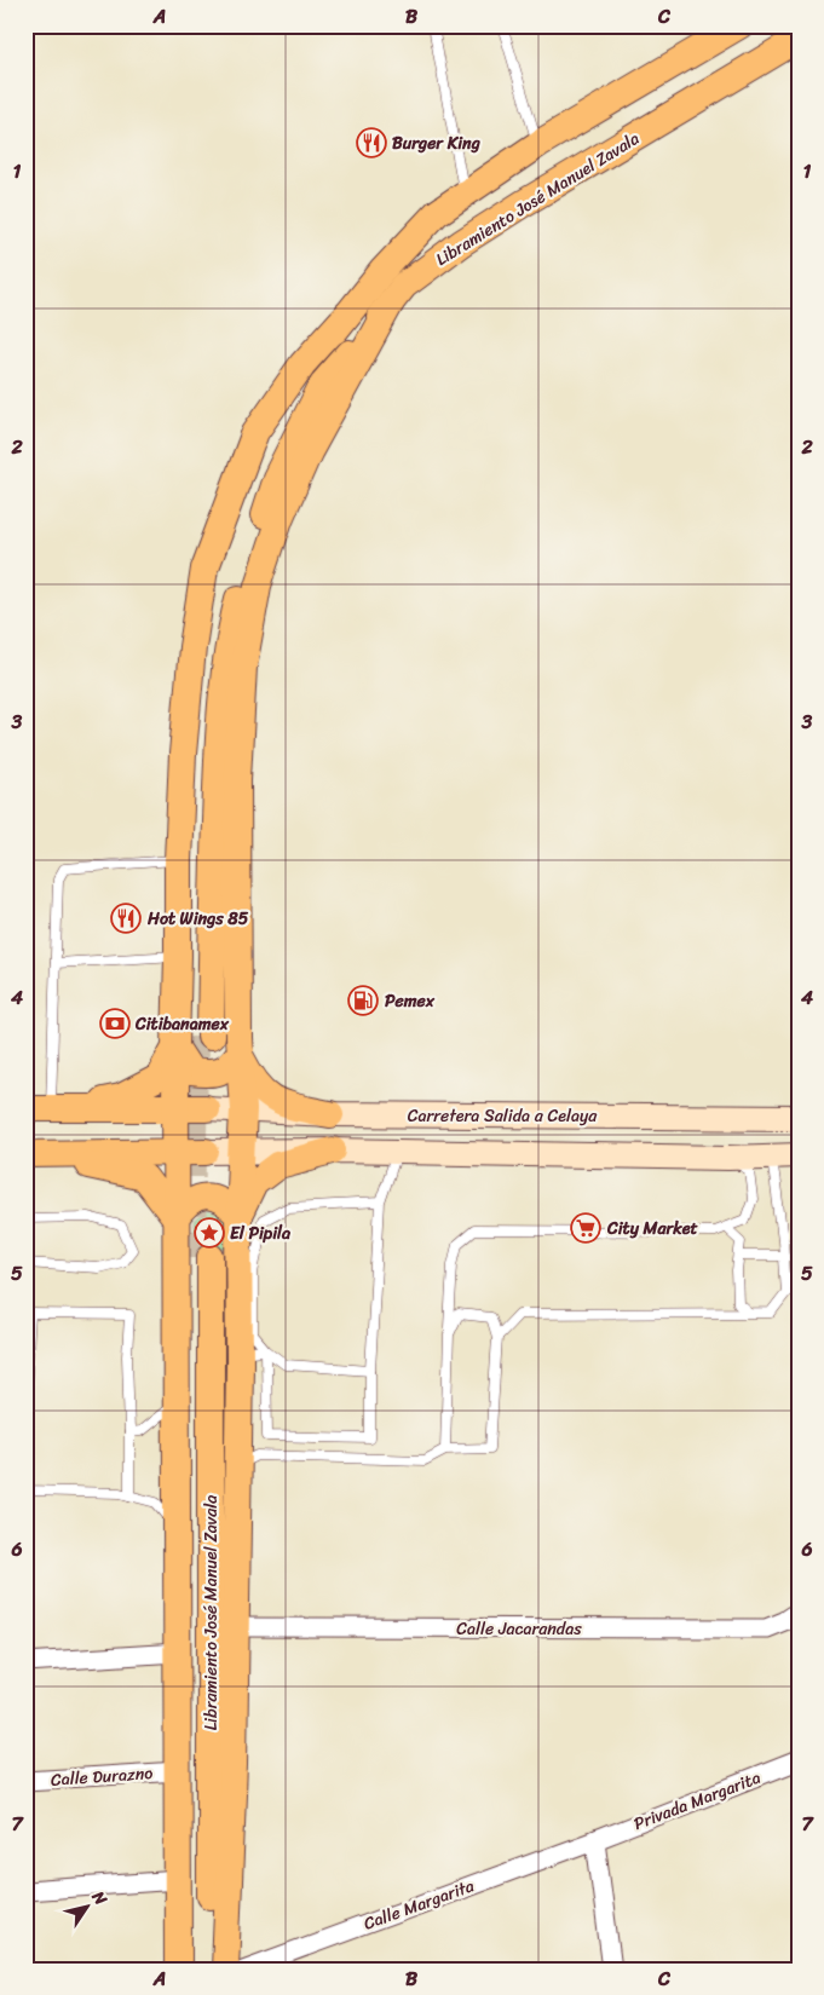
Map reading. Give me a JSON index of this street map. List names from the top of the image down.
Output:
{
  "streets": {
    "main road": ["Libramiento José Manuel Zavala", "Carretera Salida a Celaya"],
    "street": [
      "Calle Jacarandas",
      "Calle Durazno",
      "Privada Margarita",
      "Calle Margarita"
    ]
  },
  "crossings": [
    ["Privada Margarita", "Calle Margarita"]
  ],
  "places": {
    "restaurant": ["Burger King", "Hot Wings 85"],
    "fuel station": ["Pemex"],
    "bank": ["Citibanamex"],
    "supermarket": ["City Market"],
    "place": ["El Pipila"]
  },
  "north": "top right",
  "grid": {
    "columns": ["A", "B", "C"],
    "rows": [
      "1",
      "2",
      "3",
      "4",
      "5",
      "6",
      "7"
    ]
  }
}
